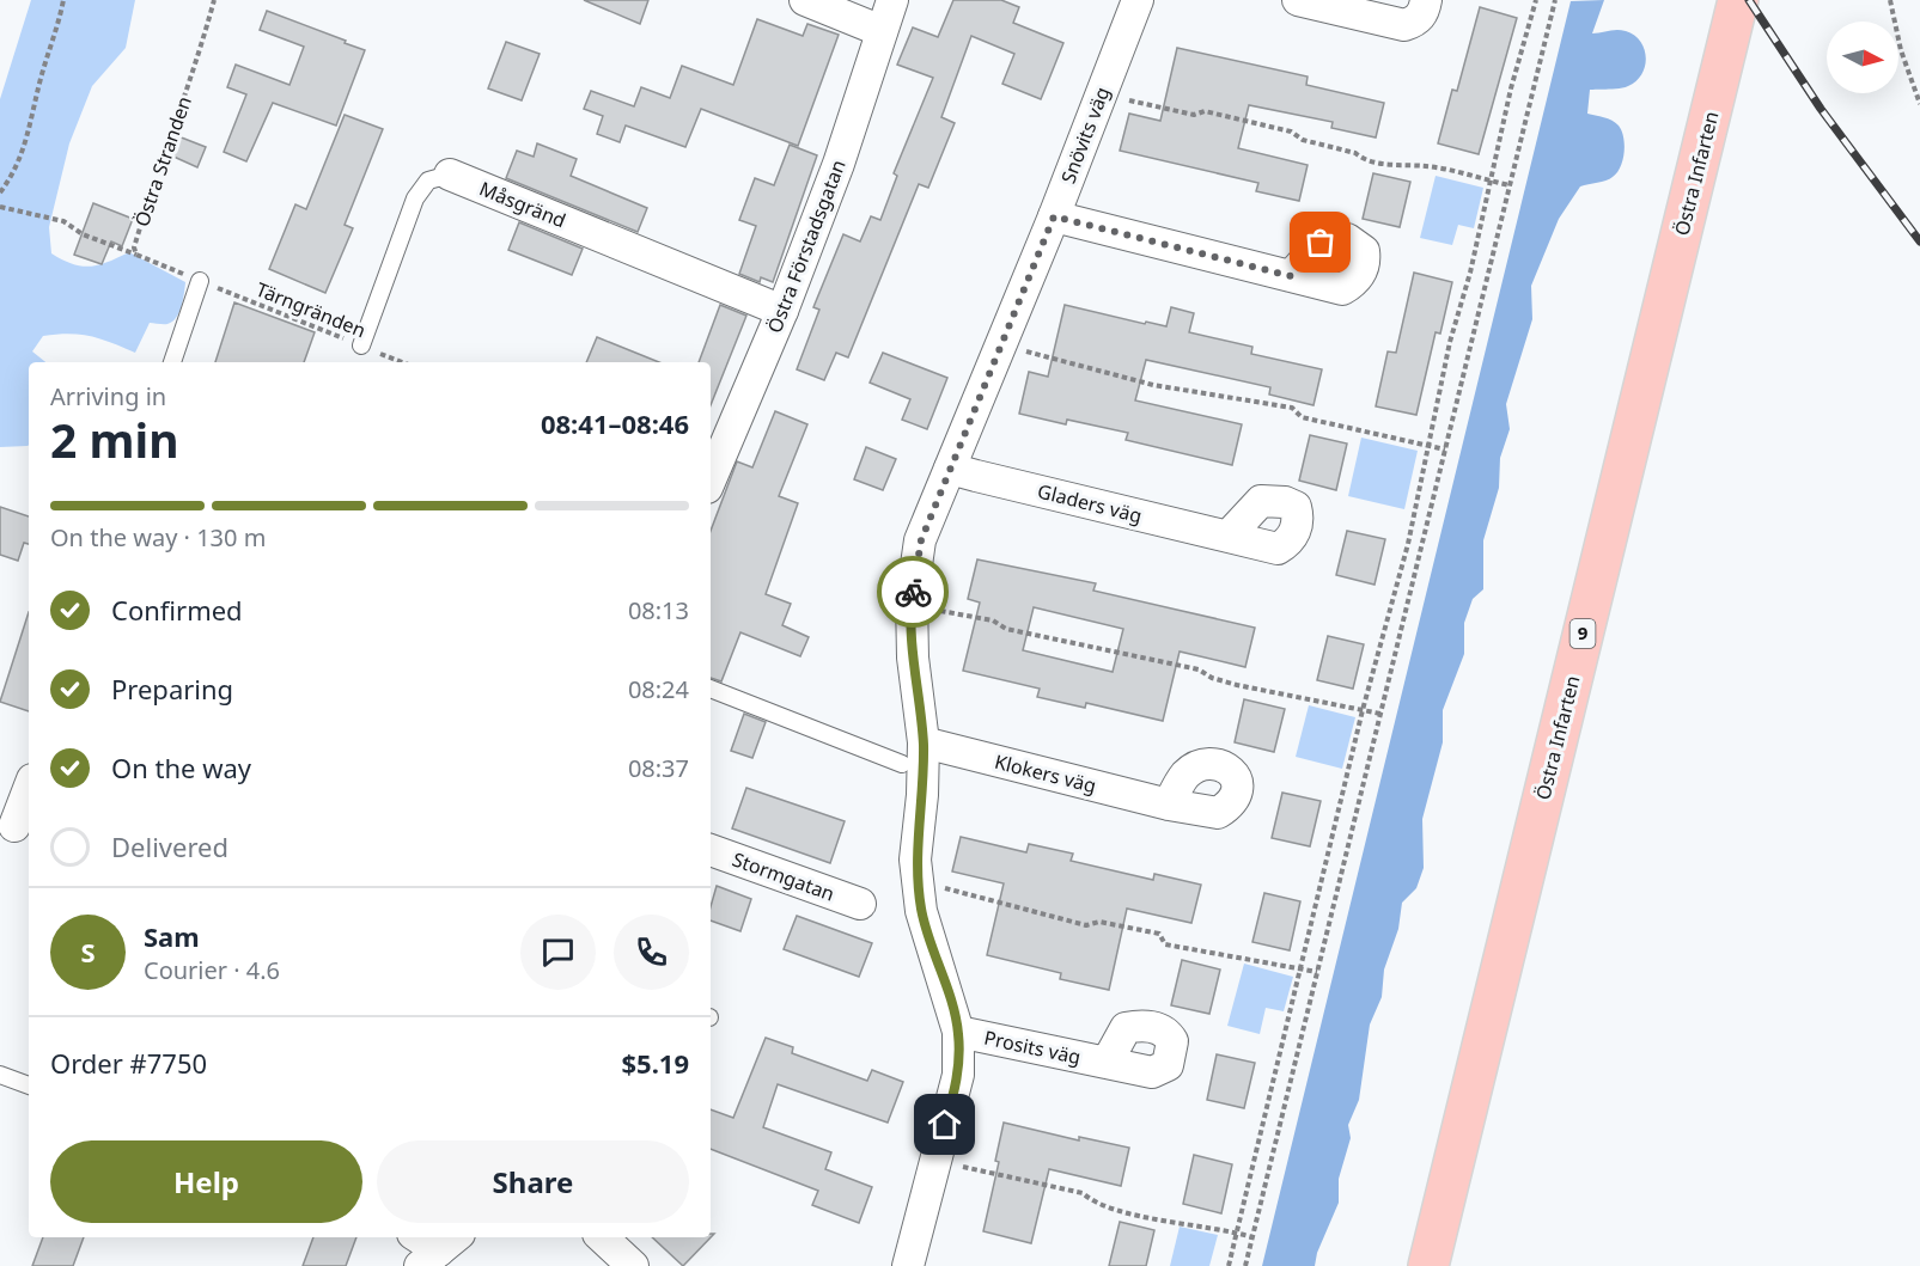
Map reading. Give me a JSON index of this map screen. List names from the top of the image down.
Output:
{
  "streets": {
    "main road": ["Östra Infarten", "9"],
    "street": [
      "Snövits väg",
      "Måsgränd",
      "Östra Förstadsgatan",
      "Gladers väg",
      "Klokers väg",
      "Stormgatan",
      "Prosits väg"
    ],
    "path": ["Östra Stranden", "Tärngränden"]
  },
  "crossings": [
    ["Snövits väg", "Gladers väg"],
    ["Snövits väg", "Klokers väg"],
    ["Snövits väg", "Prosits väg"],
    ["Östra Stranden", "Tärngränden"],
    ["Måsgränd", "Östra Förstadsgatan"],
    ["Måsgränd", "Tärngränden"]
  ],
  "north": "right",
  "page": {
    "heading": ["2 min", "Arriving in", "08:41–08:46"],
    "panel": [
      "Sam",
      "Courier · 4.6",
      "Order #7750",
      "$5.19"
    ],
    "bar": "On the way · 130 m",
    "list": [
      ["Confirmed", "08:13"],
      ["Preparing", "08:24"],
      ["On the way", "08:37"],
      "Delivered"
    ],
    "round": "S",
    "buttons": ["Help", "Share"]
  }
}
